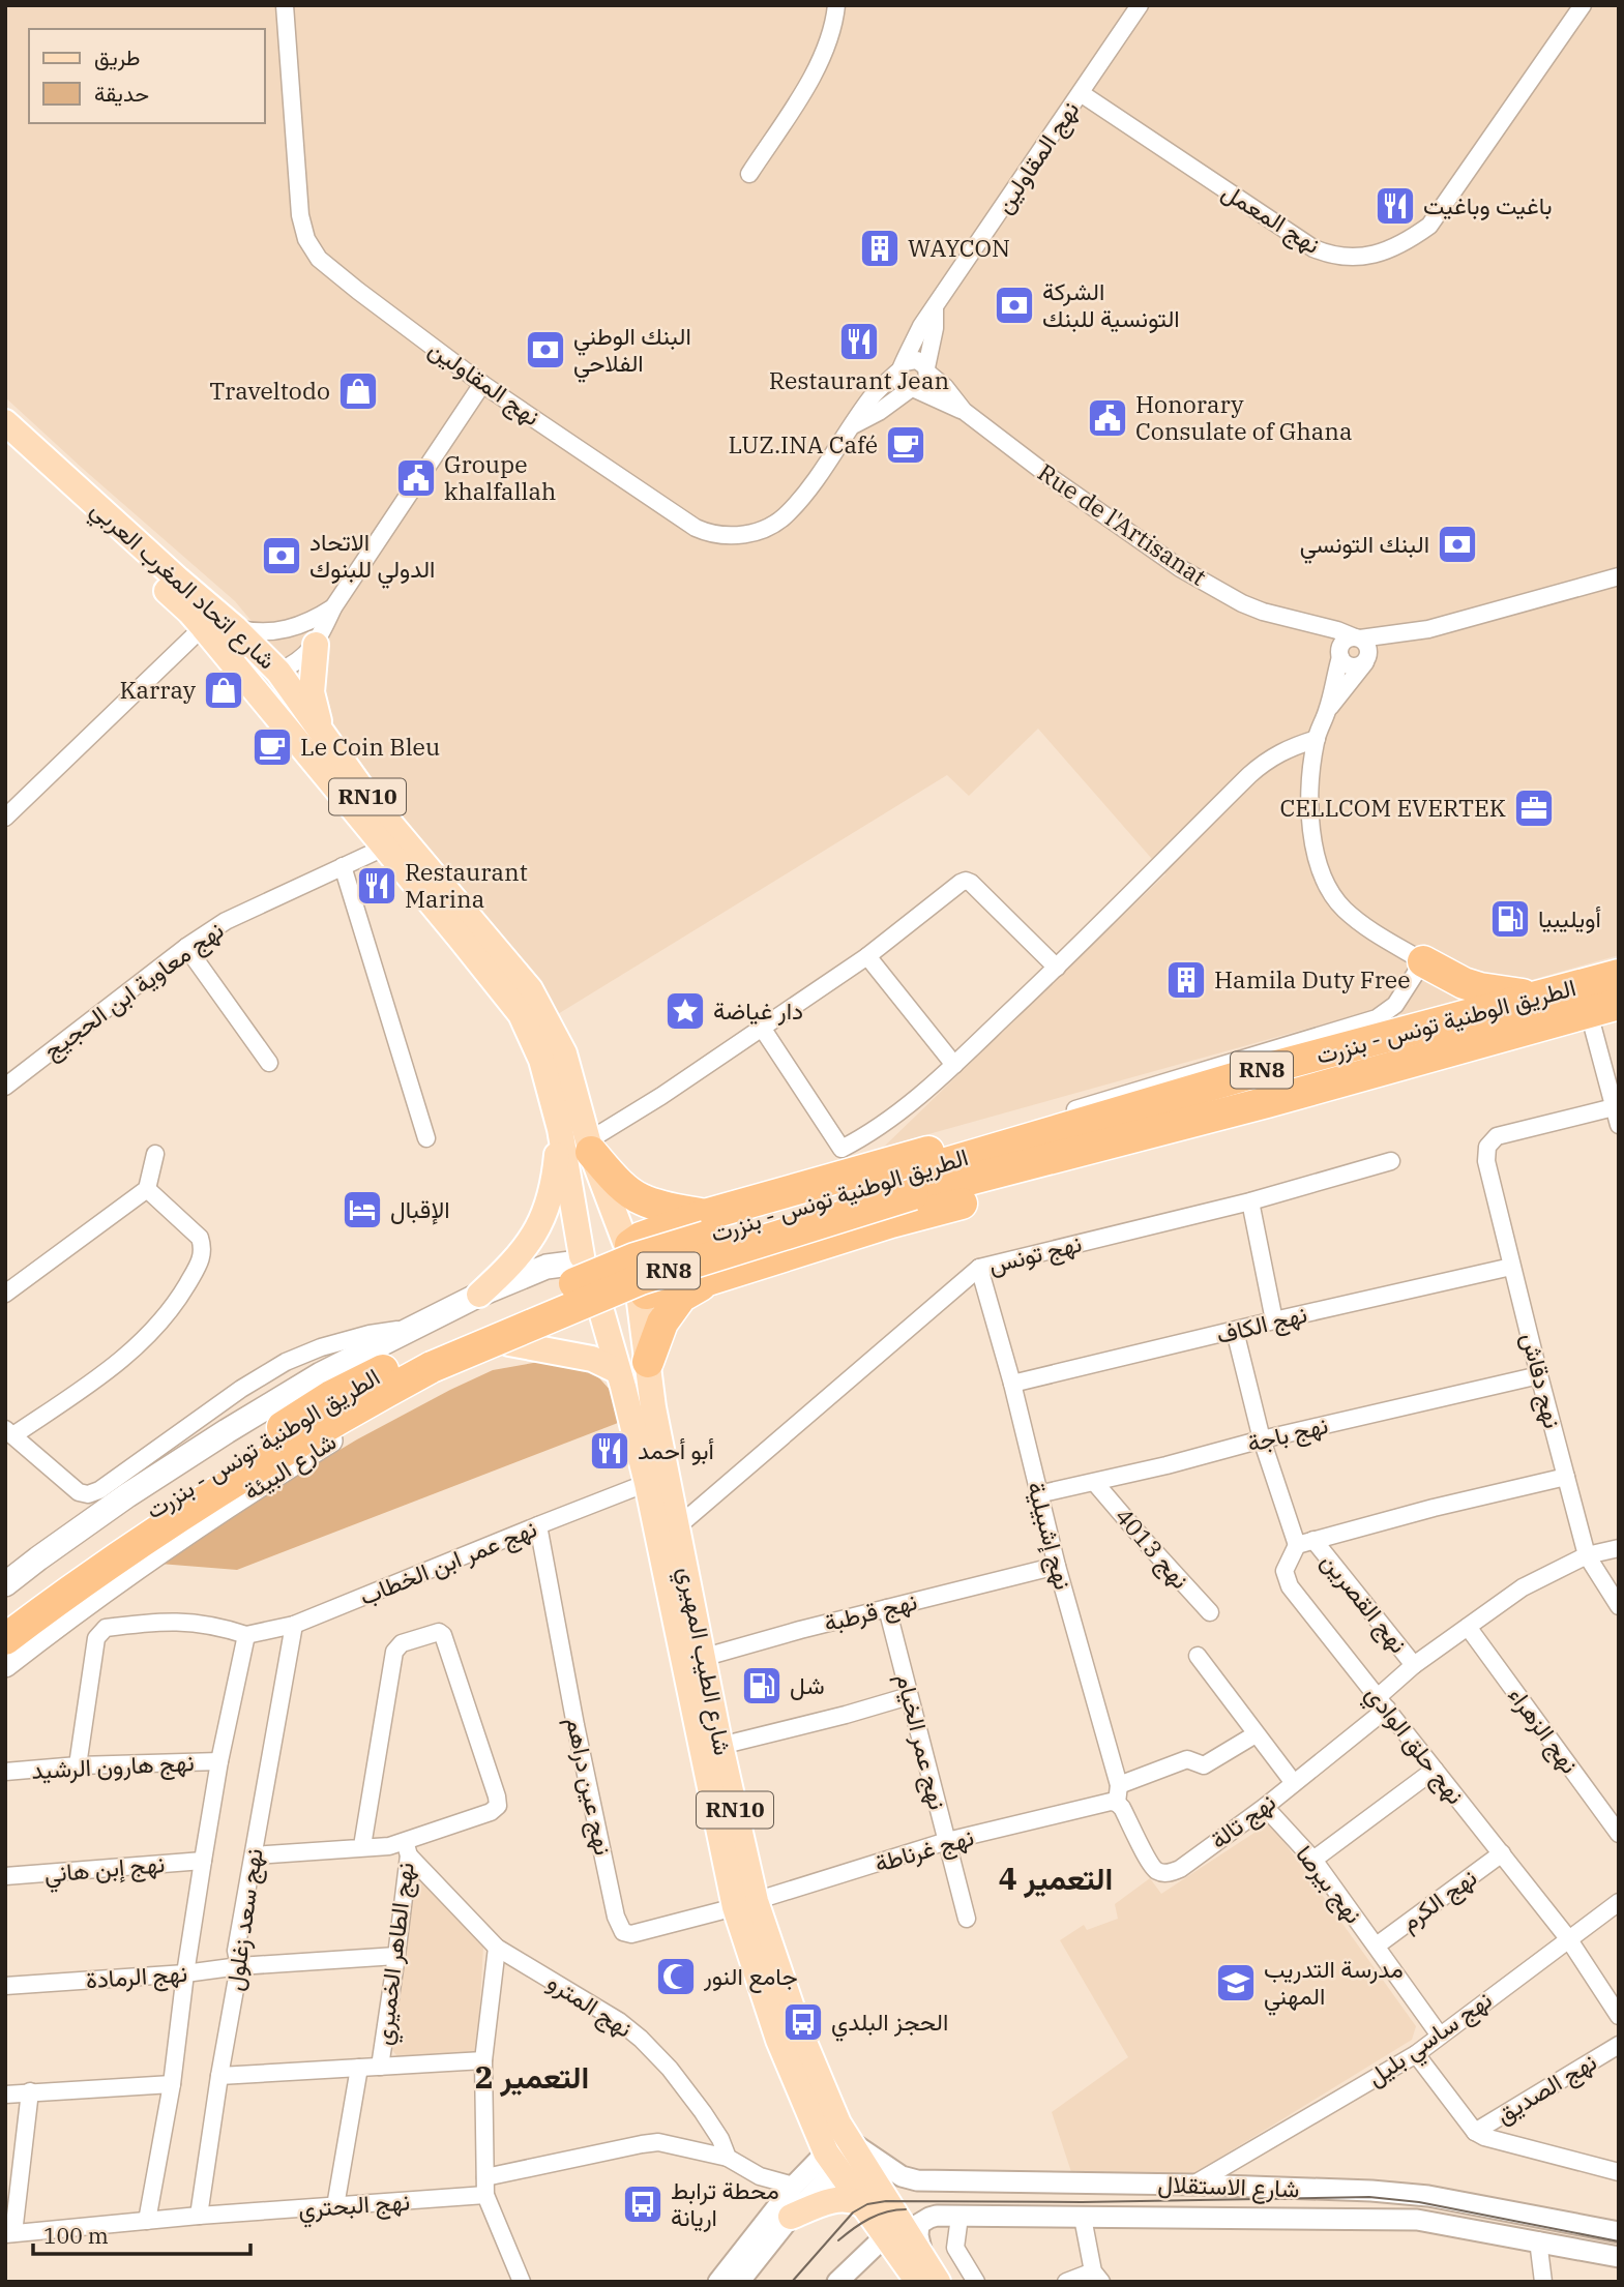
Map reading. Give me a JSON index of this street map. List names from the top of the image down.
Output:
{
  "streets": {
    "highway": ["الطريق الوطنية تونس - بنزرت", "RN8"],
    "main road": [
      "شارع اتحاد المغرب العربي",
      "RN10",
      "شارع البيئة",
      "شارع الطيب المهيري"
    ],
    "street": [
      "نهج المقاولين",
      "نهج المعمل",
      "Rue de l'Artisanat",
      "نهج معاوية ابن الحجيج",
      "نهج تونس",
      "نهج الكاف",
      "نهج دقاش",
      "نهج باجة",
      "نهج إشبيلية",
      "نهج 4013",
      "نهج عمر ابن الخطاب",
      "نهج القصرين",
      "نهج قرطبة",
      "نهج الزهراء",
      "نهج عمر الخيام",
      "نهج حلق الوادي",
      "نهج هارون الرشيد",
      "نهج عين دراهم",
      "نهج تالة",
      "نهج غرناطة",
      "نهج إبن هاني",
      "نهج بيرصا",
      "نهج الكرم",
      "نهج سعد زغلول",
      "نهج الطاهر الخميري",
      "نهج الرمادة",
      "نهج المترو",
      "نهج ساسي بليل",
      "نهج الصديق",
      "شارع الاستقلال",
      "نهج البحتري"
    ]
  },
  "crossings": [
    ["نهج المقاولين", "نهج المعمل"],
    ["نهج المقاولين", "Rue de l'Artisanat"],
    ["شارع اتحاد المغرب العربي", "RN10"],
    ["شارع اتحاد المغرب العربي", "نهج معاوية ابن الحجيج"],
    ["شارع اتحاد المغرب العربي", "شارع البيئة"],
    ["شارع اتحاد المغرب العربي", "شارع الطيب المهيري"],
    ["RN10", "شارع البيئة"],
    ["RN10", "شارع الطيب المهيري"],
    ["الطريق الوطنية تونس - بنزرت", "RN8"],
    ["نهج تونس", "نهج إشبيلية"],
    ["نهج تونس", "شارع الطيب المهيري"],
    ["نهج الكاف", "نهج دقاش"],
    ["نهج الكاف", "نهج إشبيلية"],
    ["نهج الكاف", "نهج القصرين"],
    ["نهج دقاش", "نهج باجة"],
    ["نهج دقاش", "نهج تالة"],
    ["نهج باجة", "نهج إشبيلية"],
    ["نهج باجة", "نهج 4013"],
    ["نهج باجة", "نهج القصرين"],
    ["شارع البيئة", "شارع الطيب المهيري"],
    ["نهج إشبيلية", "نهج قرطبة"],
    ["نهج إشبيلية", "نهج تالة"],
    ["نهج إشبيلية", "نهج غرناطة"],
    ["نهج عمر ابن الخطاب", "شارع الطيب المهيري"],
    ["نهج عمر ابن الخطاب", "نهج عين دراهم"],
    ["نهج عمر ابن الخطاب", "نهج سعد زغلول"],
    ["نهج القصرين", "نهج حلق الوادي"],
    ["نهج القصرين", "نهج تالة"],
    ["نهج قرطبة", "شارع الطيب المهيري"],
    ["نهج قرطبة", "نهج عمر الخيام"],
    ["شارع الطيب المهيري", "نهج عين دراهم"],
    ["شارع الطيب المهيري", "نهج غرناطة"],
    ["شارع الطيب المهيري", "شارع الاستقلال"],
    ["نهج الزهراء", "نهج تالة"],
    ["نهج عمر الخيام", "نهج غرناطة"],
    ["نهج حلق الوادي", "نهج تالة"],
    ["نهج حلق الوادي", "نهج الكرم"],
    ["نهج حلق الوادي", "نهج ساسي بليل"],
    ["نهج هارون الرشيد", "نهج سعد زغلول"],
    ["نهج عين دراهم", "نهج غرناطة"],
    ["نهج تالة", "نهج غرناطة"],
    ["نهج تالة", "نهج بيرصا"],
    ["نهج إبن هاني", "نهج سعد زغلول"],
    ["نهج بيرصا", "نهج الكرم"],
    ["نهج بيرصا", "نهج ساسي بليل"],
    ["نهج سعد زغلول", "نهج الرمادة"],
    ["نهج سعد زغلول", "نهج البحتري"],
    ["نهج الطاهر الخميري", "نهج الرمادة"],
    ["نهج الطاهر الخميري", "نهج المترو"],
    ["نهج ساسي بليل", "شارع الاستقلال"]
  ],
  "districts": ["التعمير 4", "التعمير 2"],
  "places": {
    "restaurant": [
      "باغيت وباغيت",
      "Restaurant Jean",
      "Restaurant Marina",
      "أبو أحمد"
    ],
    "building": ["WAYCON", "Hamila Duty Free"],
    "bank": [
      "الشركة التونسية للبنك",
      "البنك الوطني الفلاحي",
      "البنك التونسي",
      "الاتحاد الدولي للبنوك"
    ],
    "shop": ["Traveltodo", "Karray"],
    "public building": ["Honorary Consulate of Ghana", "Groupe khalfallah"],
    "cafe": ["LUZ.INA Café", "Le Coin Bleu"],
    "office": ["CELLCOM EVERTEK"],
    "fuel station": ["أويليبيا", "شل"],
    "place": ["دار غياضة"],
    "hotel": ["الإقبال"],
    "mosque": ["جامع النور"],
    "school or university": ["مدرسة التدريب المهني"],
    "bus stop": ["الحجز البلدي", "محطة ترابط اريانة"]
  },
  "legend": ["طريق", "حديقة"],
  "scale_bar": "100 m"
}
